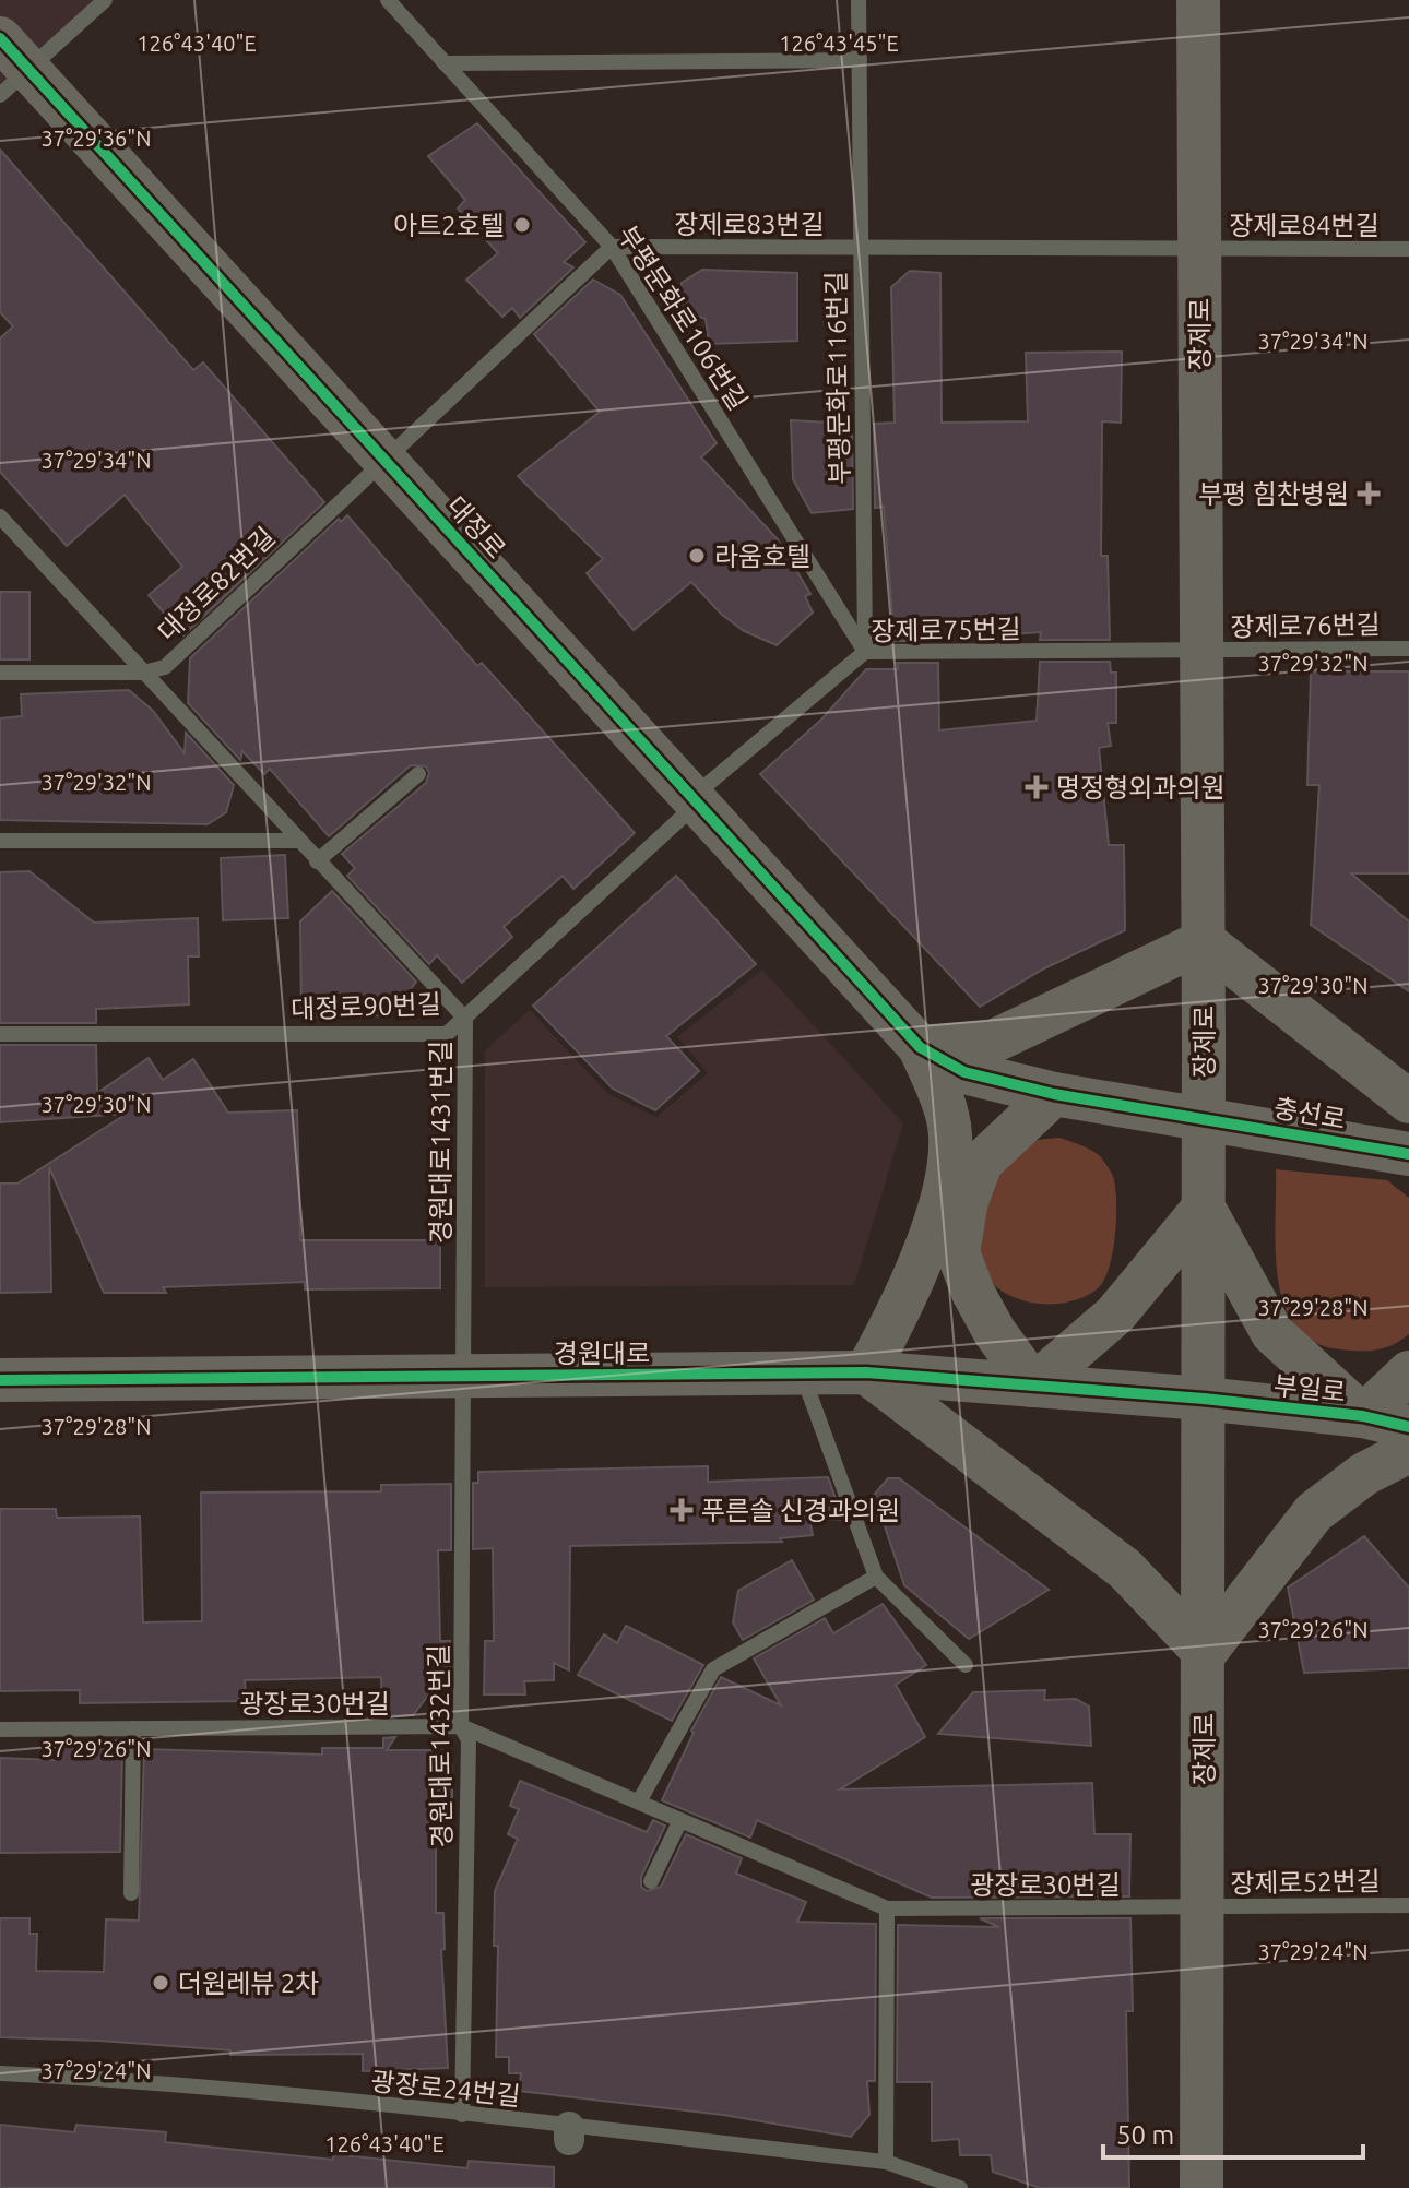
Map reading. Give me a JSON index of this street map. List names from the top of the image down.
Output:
{
  "streets": {
    "street": [
      "장제로",
      "대정로",
      "충선로",
      "경원대로",
      "부일로"
    ],
    "lane": [
      "장제로83번길",
      "장제로84번길",
      "부평문화로106번길",
      "부평문화로116번길",
      "대정로82번길",
      "장제로76번길",
      "장제로75번길",
      "대정로90번길",
      "경원대로1431번길",
      "광장로30번길",
      "경원대로1432번길",
      "장제로52번길",
      "광장로24번길"
    ]
  },
  "crossings": [
    ["장제로83번길", "장제로84번길"],
    ["장제로83번길", "부평문화로106번길"],
    ["장제로83번길", "장제로"],
    ["장제로83번길", "부평문화로116번길"],
    ["장제로84번길", "장제로"],
    ["부평문화로106번길", "부평문화로116번길"],
    ["부평문화로106번길", "장제로75번길"],
    ["장제로", "장제로76번길"],
    ["장제로", "장제로75번길"],
    ["장제로", "충선로"],
    ["장제로", "경원대로"],
    ["장제로", "부일로"],
    ["장제로", "광장로30번길"],
    ["장제로", "장제로52번길"],
    ["부평문화로116번길", "장제로75번길"],
    ["대정로", "대정로82번길"],
    ["대정로", "장제로75번길"],
    ["대정로", "대정로90번길"],
    ["대정로", "충선로"],
    ["대정로82번길", "경원대로1431번길"],
    ["장제로76번길", "장제로75번길"],
    ["장제로75번길", "대정로90번길"],
    ["대정로90번길", "경원대로1431번길"],
    ["경원대로1431번길", "경원대로"],
    ["경원대로1431번길", "경원대로1432번길"],
    ["경원대로", "부일로"],
    ["경원대로", "경원대로1432번길"],
    ["광장로30번길", "경원대로1432번길"],
    ["광장로30번길", "장제로52번길"],
    ["경원대로1432번길", "광장로24번길"]
  ],
  "places": {
    "other": ["아트2호텔", "라움호텔", "더원레뷰 2차"],
    "health": ["부평 힘찬병원", "명정형외과의원", "푸른솔 신경과의원"]
  },
  "scale_bar": "50 m",
  "coordinates": [
    "126°43'40\"E",
    "126°43'45\"E",
    "37°29'36\"N",
    "37°29'34\"N",
    "37°29'32\"N",
    "37°29'30\"N",
    "37°29'28\"N",
    "37°29'26\"N",
    "37°29'24\"N"
  ]
}
